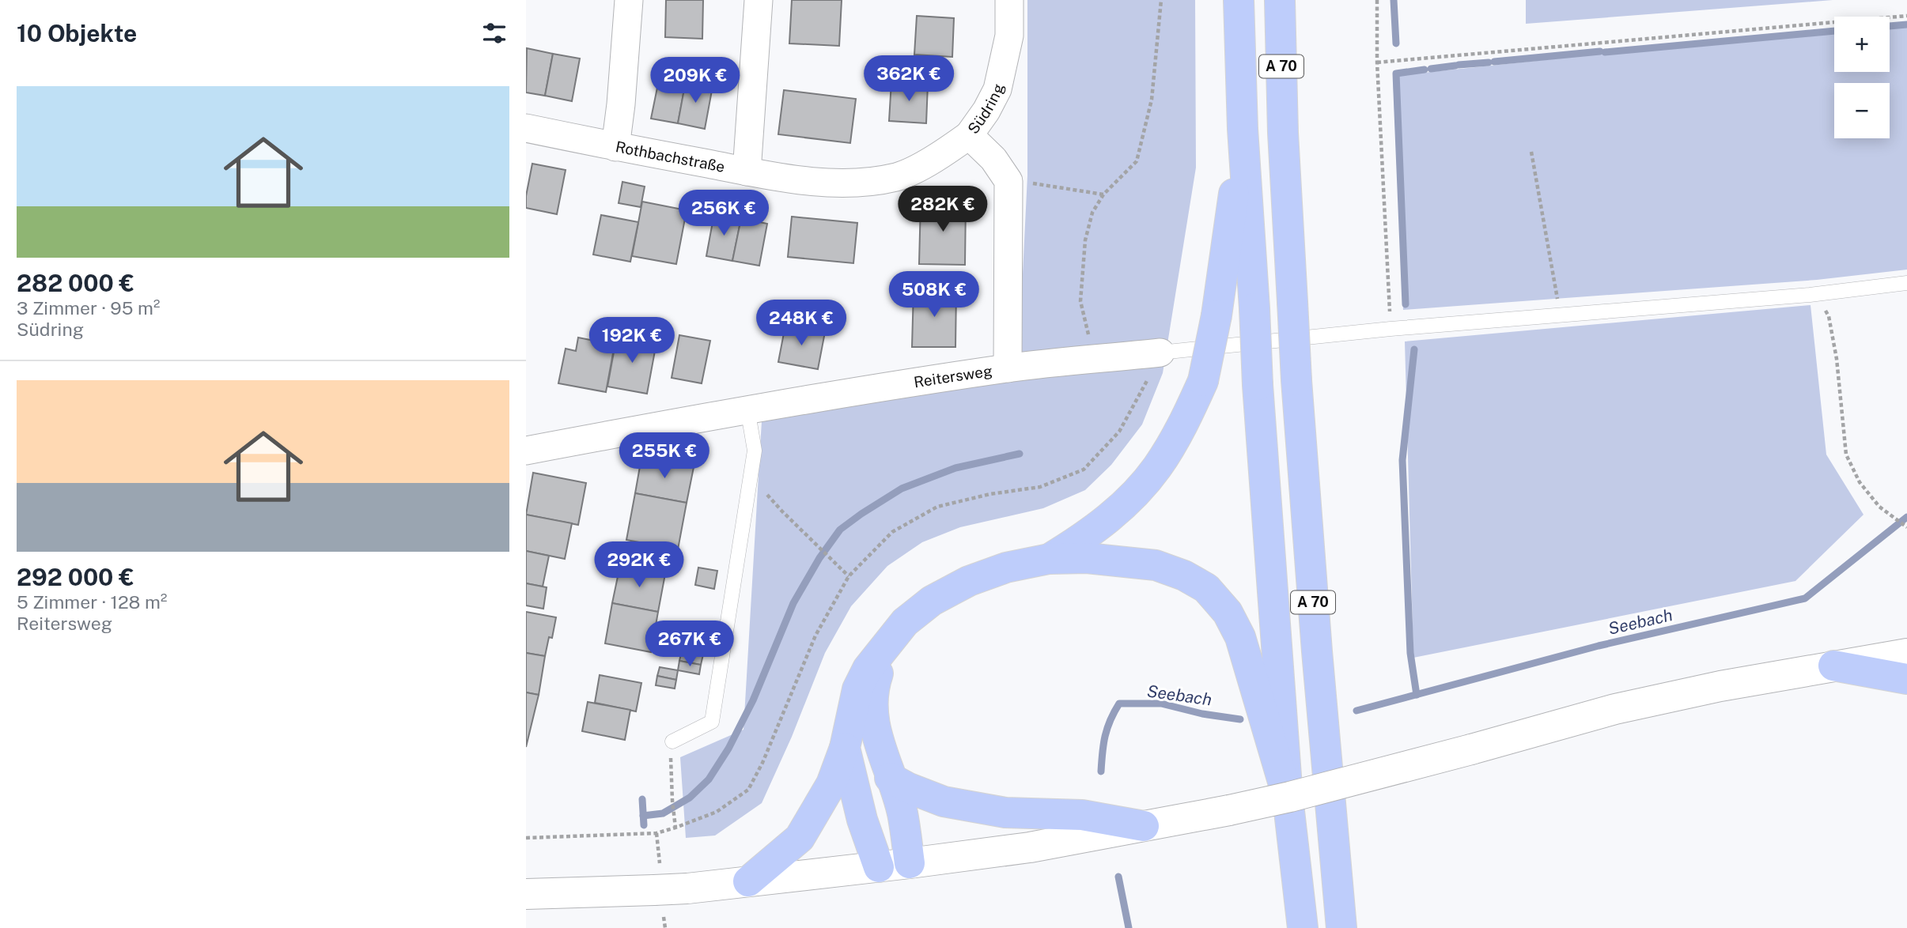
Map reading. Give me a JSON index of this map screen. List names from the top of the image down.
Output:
{
  "streets": {
    "highway": ["A 70"],
    "street": ["Südring", "Rothbachstraße", "Reitersweg"]
  },
  "crossings": [
    ["Südring", "Rothbachstraße"]
  ],
  "water": ["Seebach"],
  "page": {
    "heading": "10 Objekte",
    "map_buttons": ["+", "−"],
    "price": [
      "362K €",
      "209K €",
      "282K €",
      "256K €",
      "508K €",
      "248K €",
      "192K €",
      "255K €",
      "292K €",
      "267K €"
    ],
    "list": [
      {
        "name": "282 000 €",
        "note": "3 Zimmer · 95 m² · Südring"
      },
      {
        "name": "292 000 €",
        "note": "5 Zimmer · 128 m² · Reitersweg"
      }
    ]
  }
}
